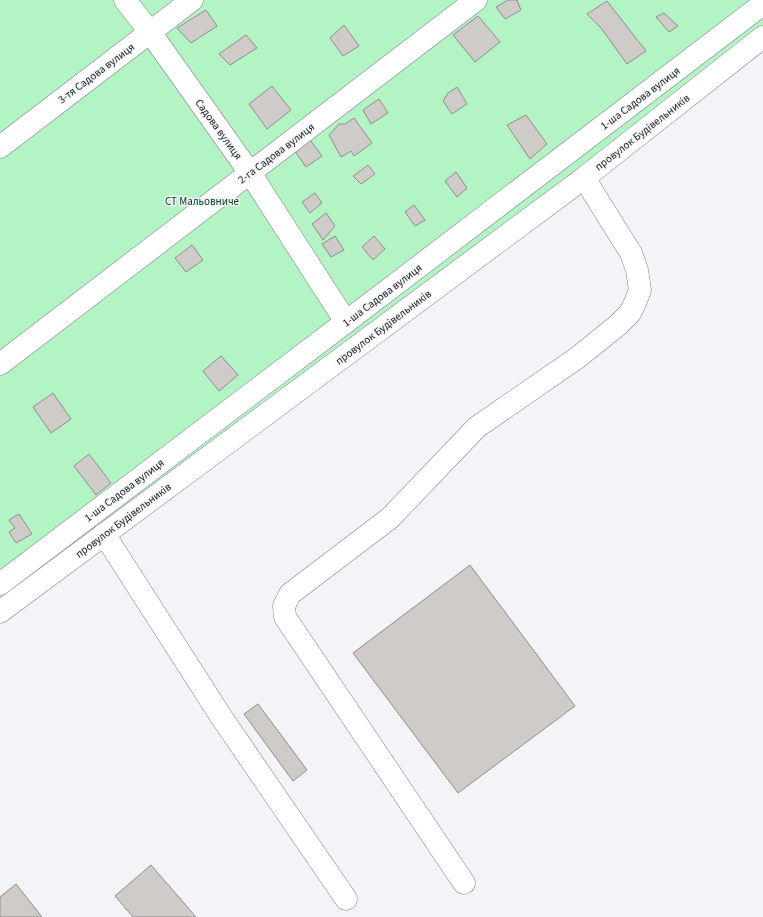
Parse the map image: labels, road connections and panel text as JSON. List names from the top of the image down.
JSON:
{
  "streets": {
    "street": [
      "3-тя Садова вулиця",
      "1-ша Садова вулиця",
      "Садова вулиця",
      "провулок Будівельників",
      "2-га Садова вулиця"
    ]
  },
  "crossings": [
    ["3-тя Садова вулиця", "Садова вулиця"],
    ["1-ша Садова вулиця", "Садова вулиця"],
    ["Садова вулиця", "2-га Садова вулиця"]
  ],
  "parks": ["СТ Мальовниче"]
}
